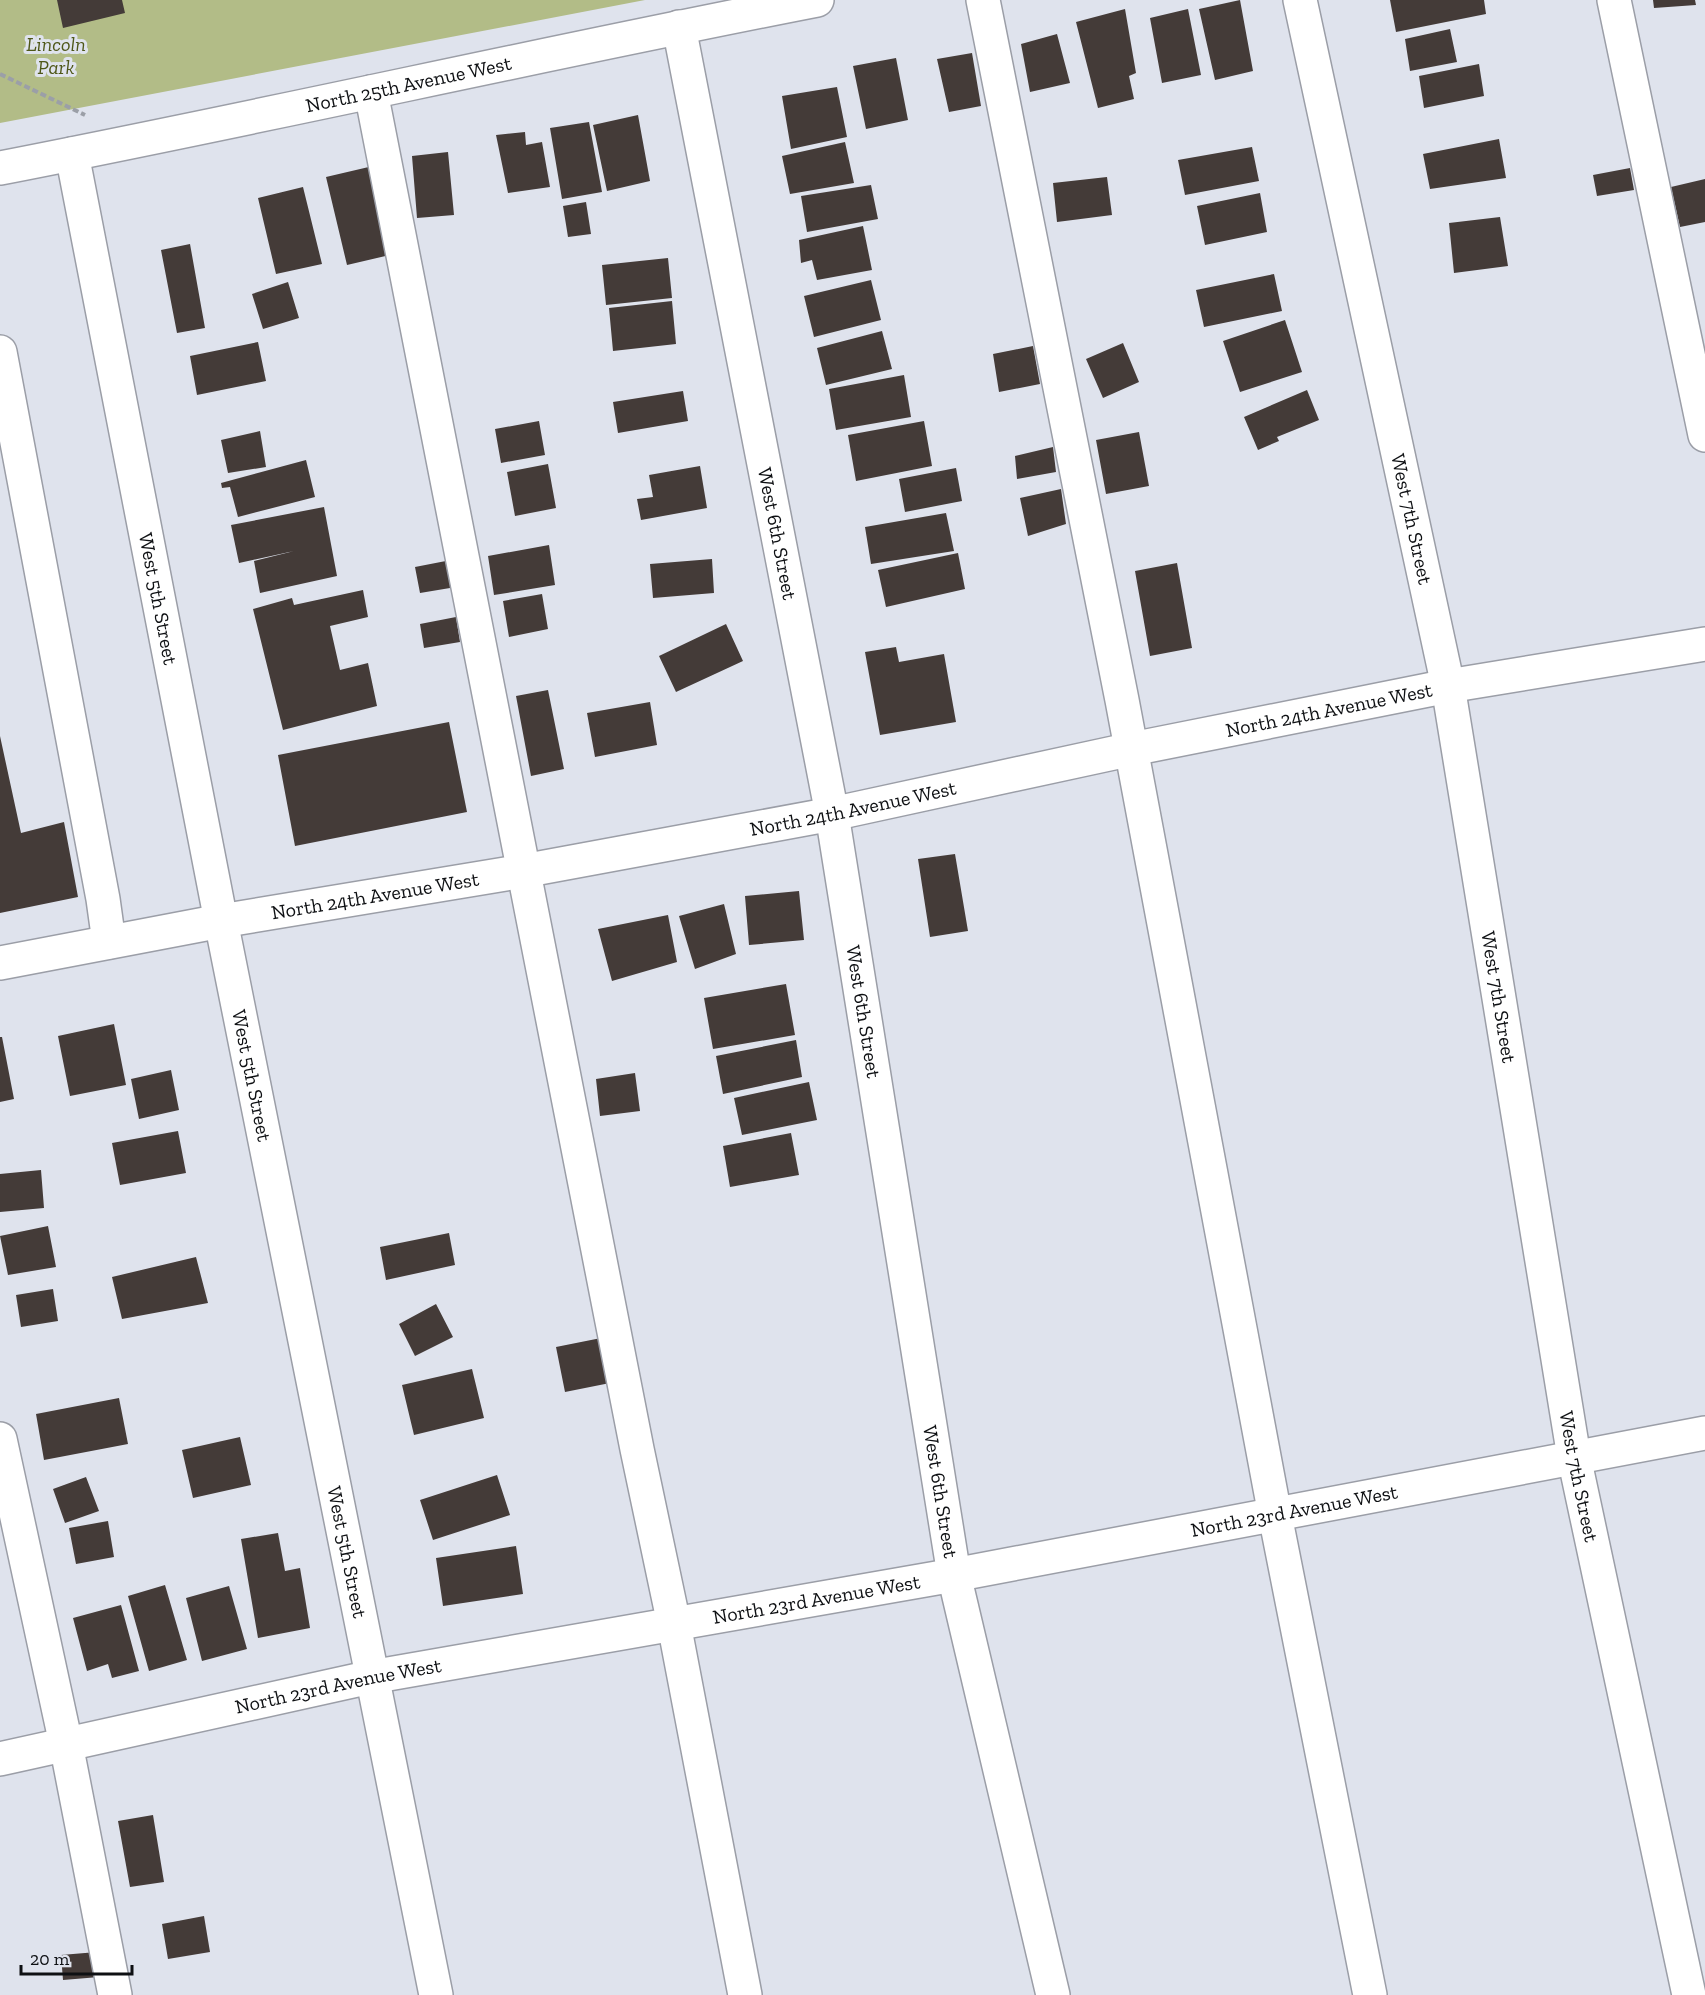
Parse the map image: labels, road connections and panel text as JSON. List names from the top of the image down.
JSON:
{
  "streets": {
    "street": [
      "North 25th Avenue West",
      "West 7th Street",
      "West 6th Street",
      "West 5th Street",
      "North 24th Avenue West",
      "North 23rd Avenue West"
    ]
  },
  "crossings": [
    ["North 25th Avenue West", "West 6th Street"],
    ["North 25th Avenue West", "West 5th Street"],
    ["West 7th Street", "North 24th Avenue West"],
    ["West 7th Street", "North 23rd Avenue West"],
    ["West 6th Street", "North 24th Avenue West"],
    ["West 6th Street", "North 23rd Avenue West"],
    ["West 5th Street", "North 24th Avenue West"],
    ["West 5th Street", "North 23rd Avenue West"]
  ],
  "parks": ["Lincoln Park"],
  "scale_bar": "20 m"
}
